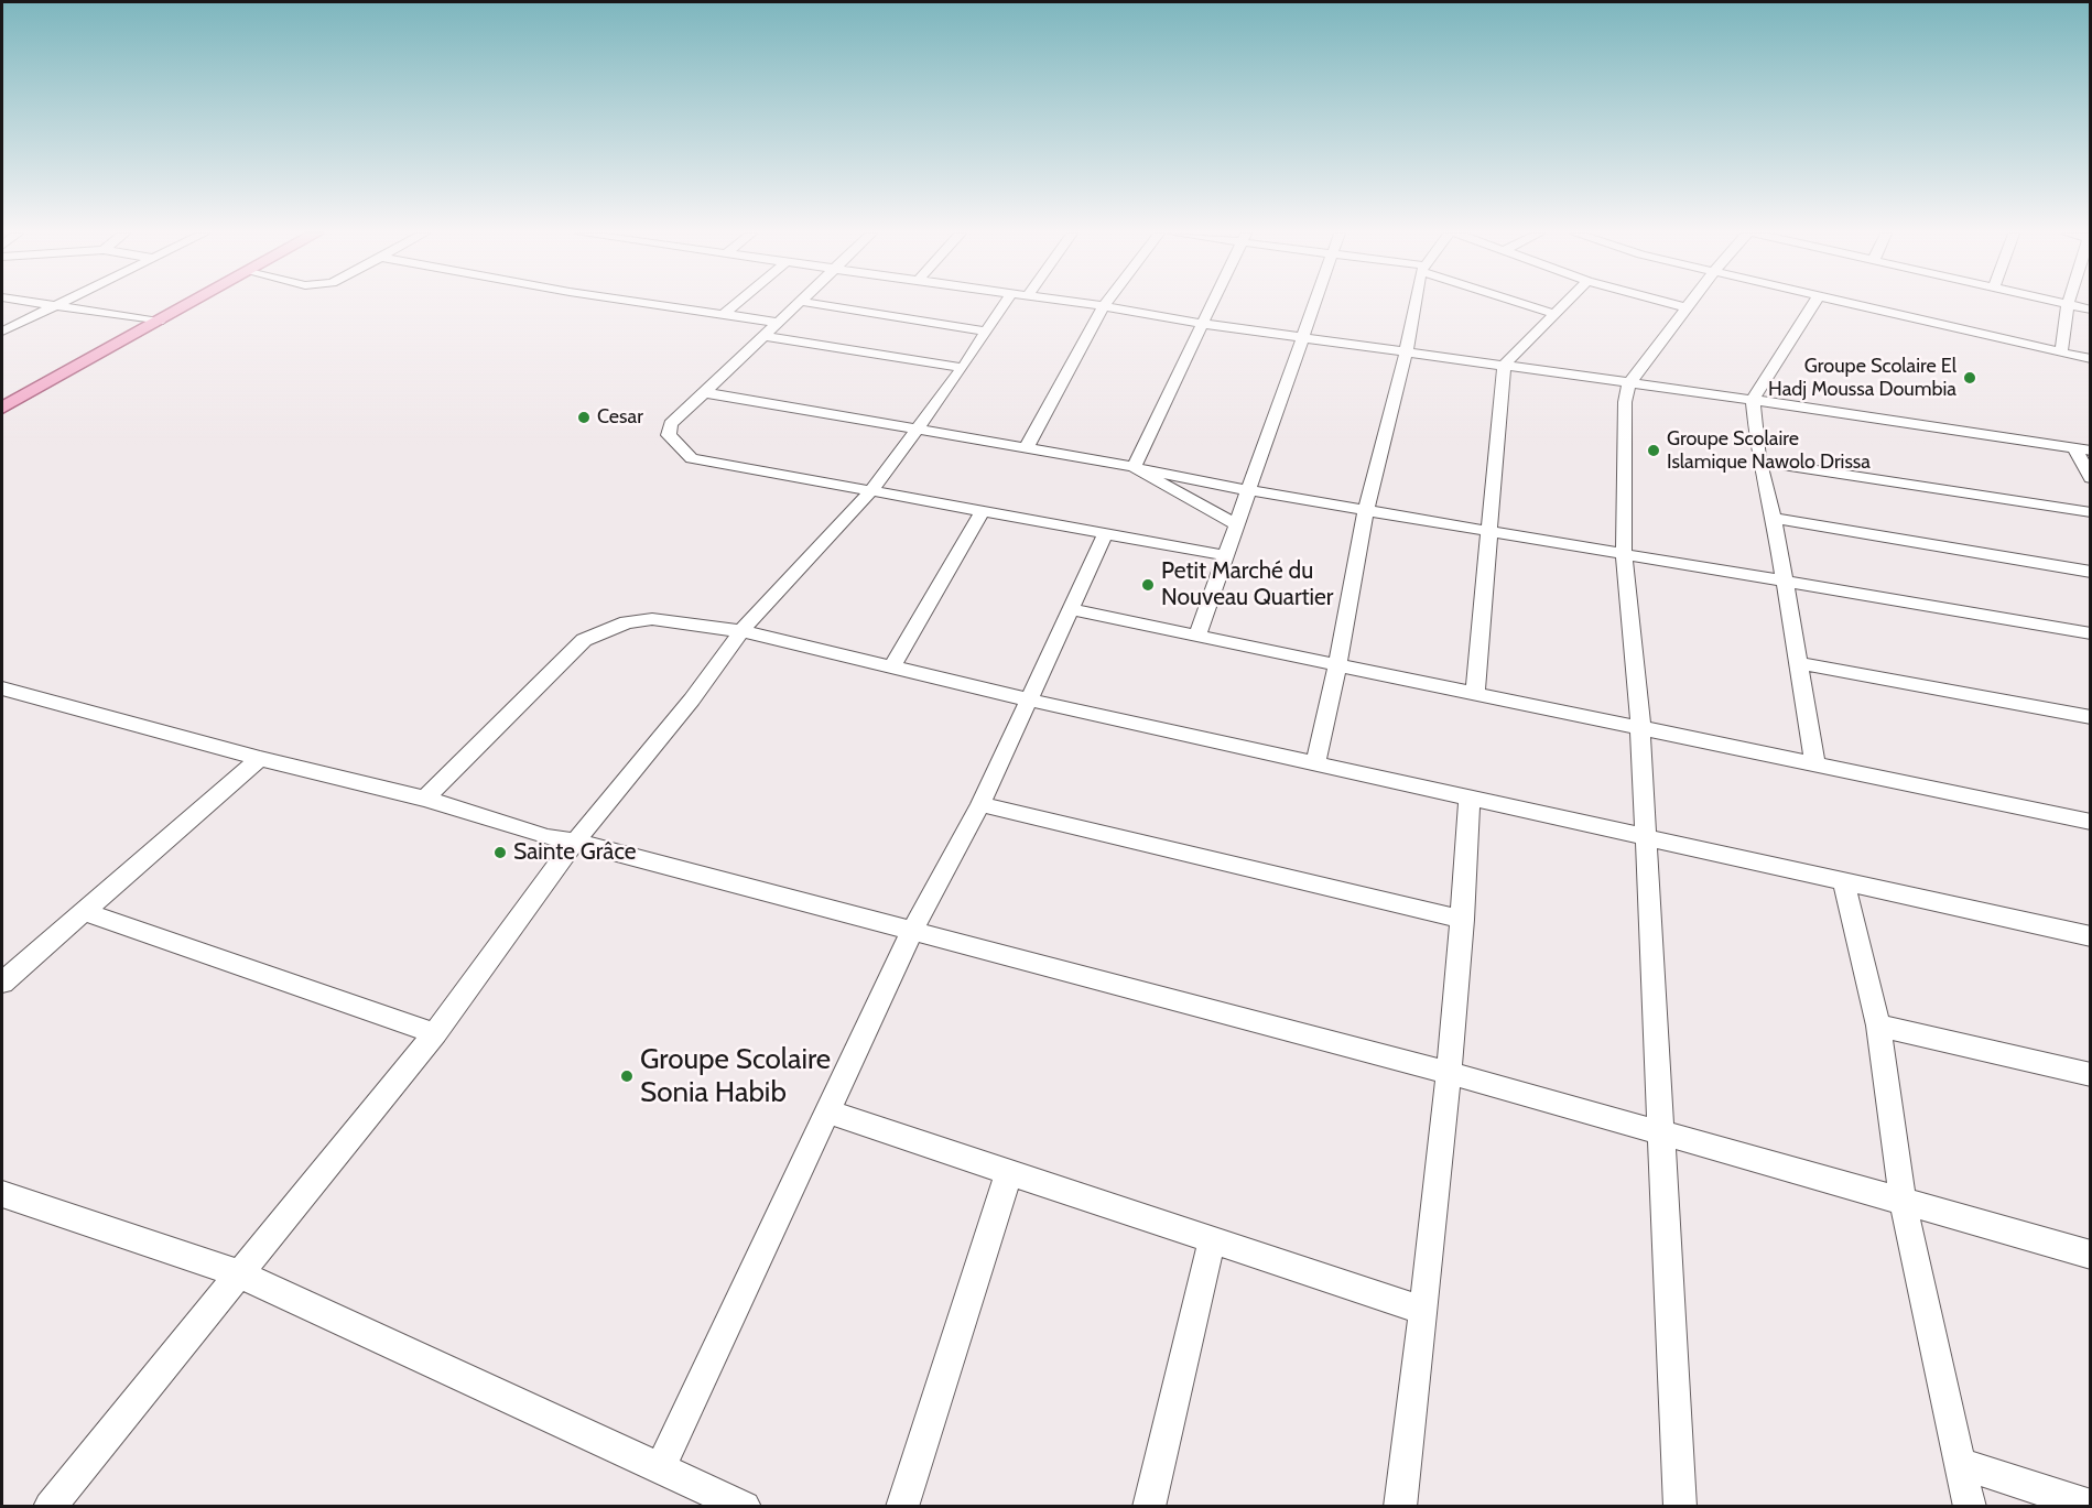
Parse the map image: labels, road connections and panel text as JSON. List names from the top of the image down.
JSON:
{
  "places": [
    "Groupe Scolaire El Hadj Moussa Doumbia",
    "Cesar",
    "Groupe Scolaire Islamique Nawolo Drissa",
    "Petit Marché du Nouveau Quartier",
    "Sainte Grâce",
    "Groupe Scolaire Sonia Habib"
  ]
}
